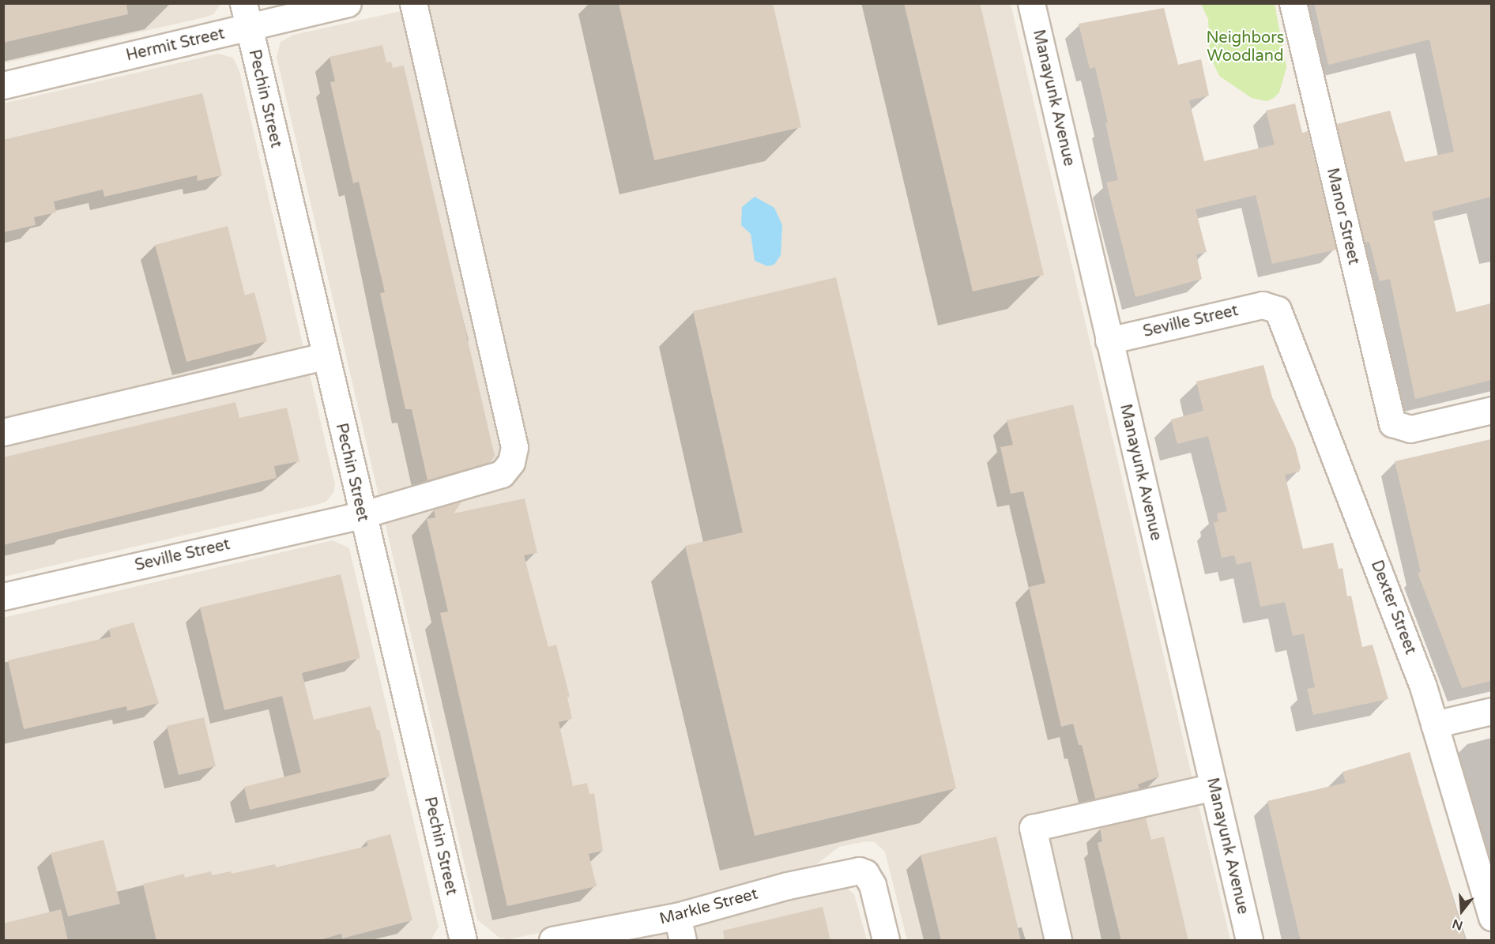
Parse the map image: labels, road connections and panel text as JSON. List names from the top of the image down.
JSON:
{
  "streets": {
    "street": [
      "Hermit Street",
      "Manayunk Avenue",
      "Pechin Street",
      "Manor Street",
      "Seville Street",
      "Dexter Street",
      "Markle Street"
    ]
  },
  "crossings": [
    ["Hermit Street", "Pechin Street"],
    ["Manayunk Avenue", "Seville Street"],
    ["Pechin Street", "Seville Street"],
    ["Seville Street", "Dexter Street"]
  ],
  "parks": ["Neighbors Woodland"],
  "north": "bottom"
}
